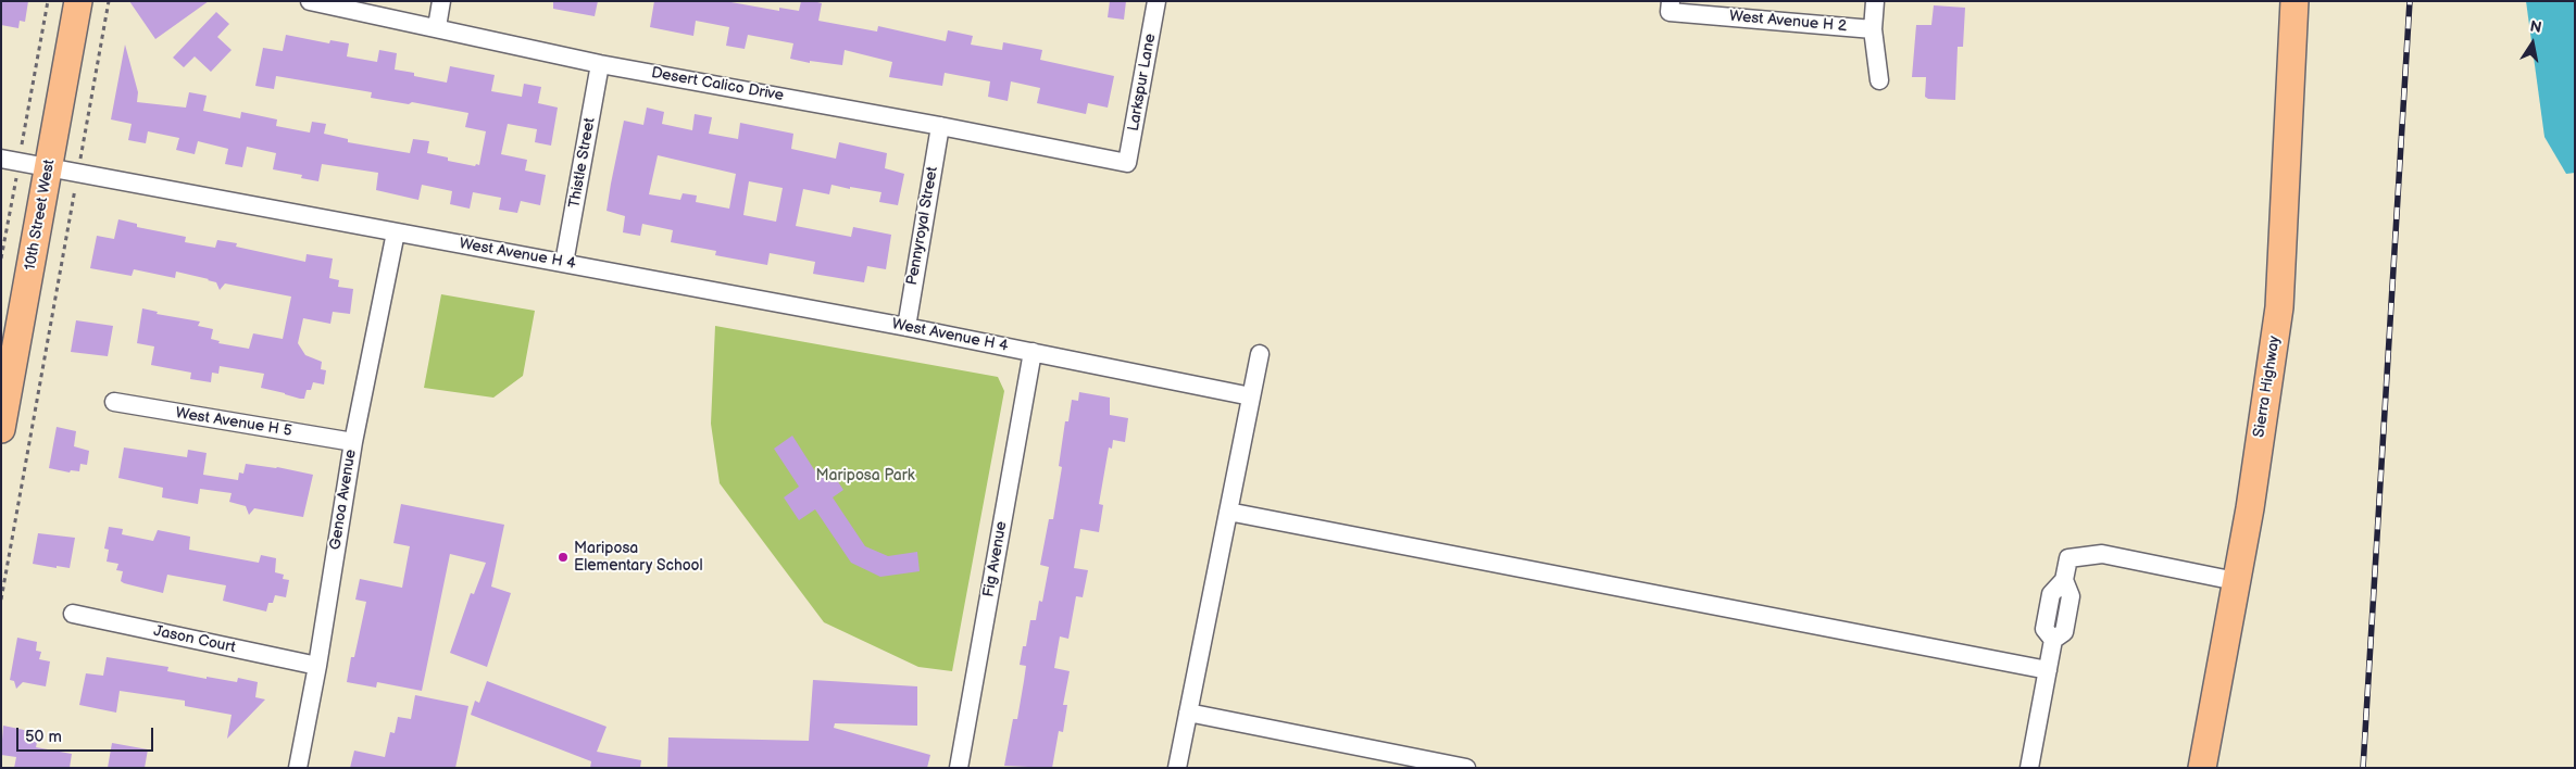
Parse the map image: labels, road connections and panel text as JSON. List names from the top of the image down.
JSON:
{
  "streets": {
    "main road": ["10th Street West", "Sierra Highway"],
    "street": [
      "West Avenue H 2",
      "Larkspur Lane",
      "Desert Calico Drive",
      "Thistle Street",
      "Pennyroyal Street",
      "West Avenue H 4",
      "West Avenue H 5",
      "Genoa Avenue",
      "Fig Avenue",
      "Jason Court"
    ]
  },
  "crossings": [
    ["Larkspur Lane", "Desert Calico Drive"],
    ["Desert Calico Drive", "Thistle Street"],
    ["Desert Calico Drive", "Pennyroyal Street"],
    ["Thistle Street", "West Avenue H 4"],
    ["10th Street West", "West Avenue H 4"],
    ["Pennyroyal Street", "West Avenue H 4"],
    ["West Avenue H 4", "Genoa Avenue"],
    ["West Avenue H 4", "Fig Avenue"],
    ["West Avenue H 5", "Genoa Avenue"],
    ["Genoa Avenue", "Jason Court"]
  ],
  "parks": ["Mariposa Park"],
  "places": ["Mariposa Elementary School"],
  "scale_bar": "50 m",
  "north": "top"
}
